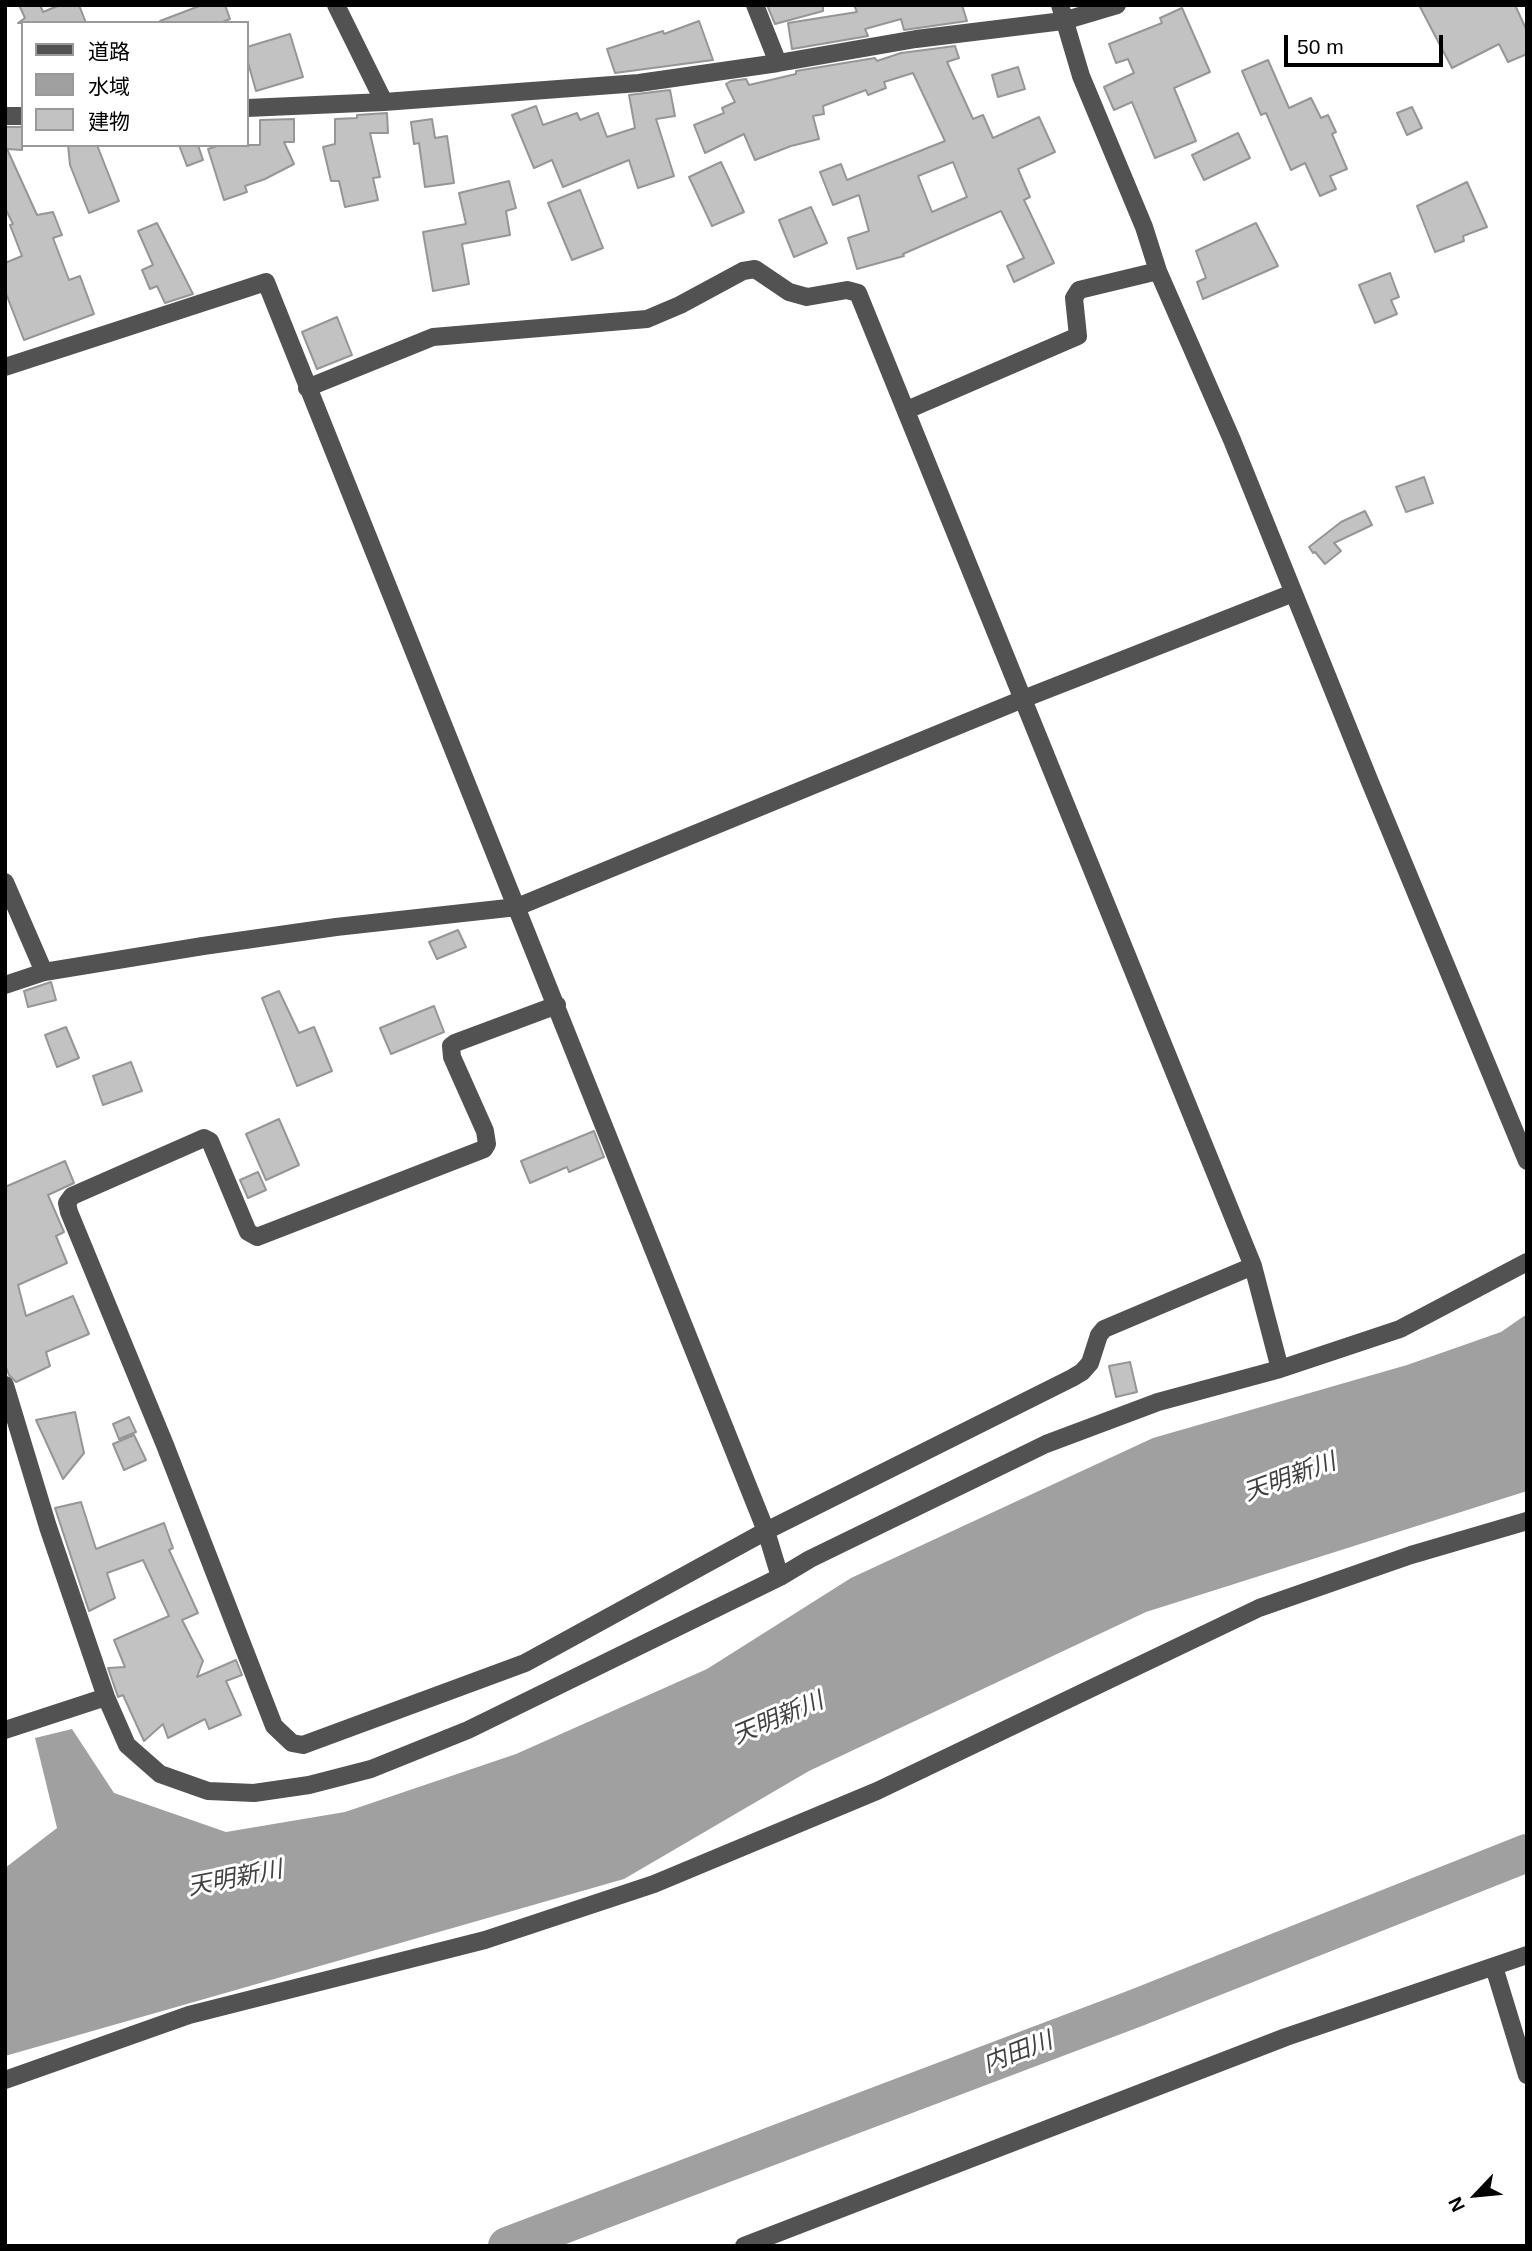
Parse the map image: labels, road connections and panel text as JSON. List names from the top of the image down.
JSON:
{
  "water": ["天明新川", "内田川"],
  "legend": ["道路", "水域", "建物"],
  "scale_bar": "50 m",
  "north": "bottom left"
}
